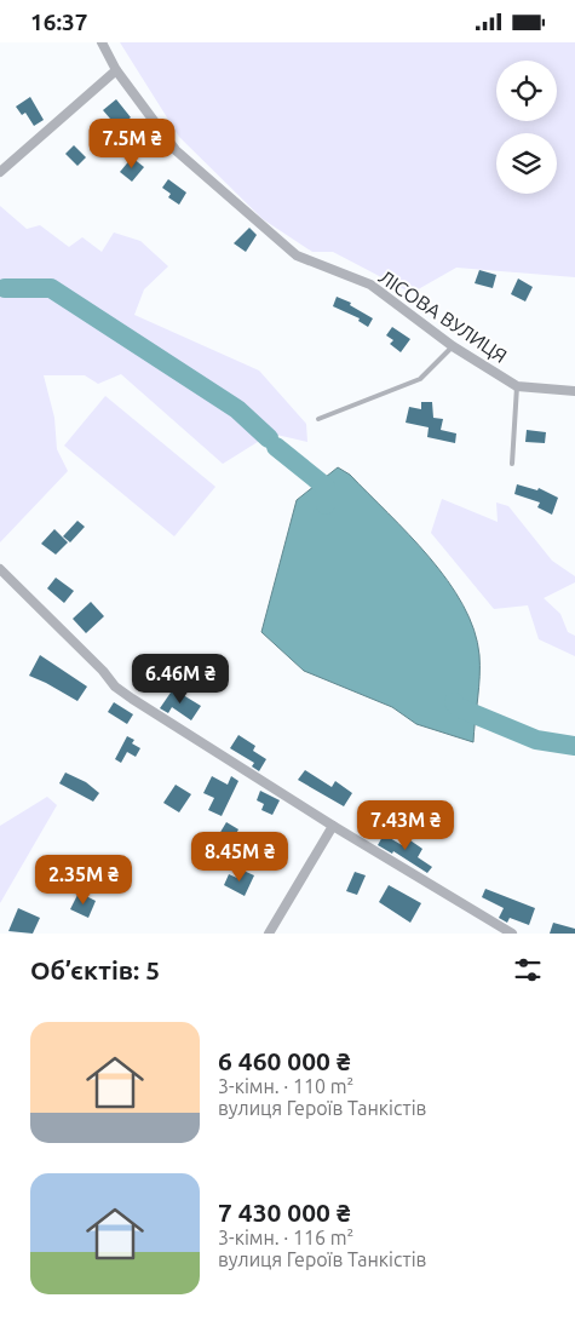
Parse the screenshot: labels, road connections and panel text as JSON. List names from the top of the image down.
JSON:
{
  "streets": {
    "street": ["ЛІСОВА ВУЛИЦЯ"]
  },
  "page": {
    "status": "16:37",
    "price": [
      "7.5M ₴",
      "6.46M ₴",
      "7.43M ₴",
      "8.45M ₴",
      "2.35M ₴"
    ],
    "heading": "Об’єктів: 5",
    "list": [
      {
        "name": "6 460 000 ₴",
        "note": "3-кімн. · 110 m² · вулиця Героїв Танкістів"
      },
      {
        "name": "7 430 000 ₴",
        "note": "3-кімн. · 116 m² · вулиця Героїв Танкістів"
      }
    ]
  }
}
